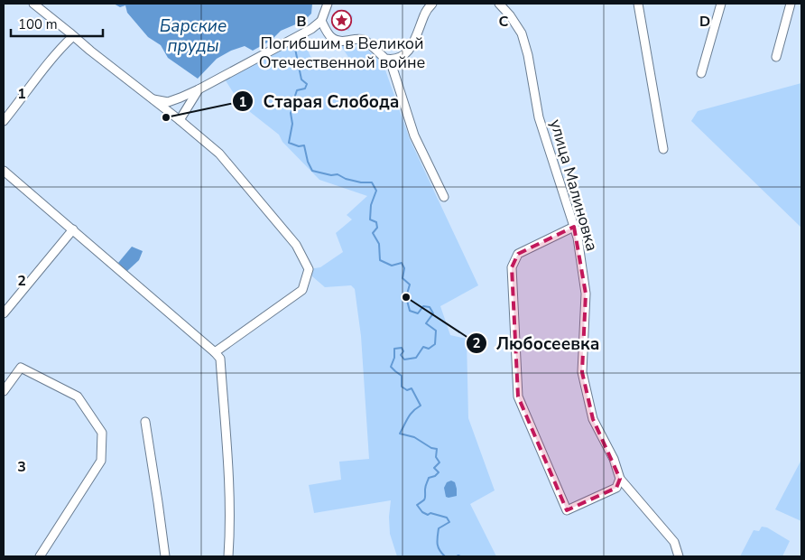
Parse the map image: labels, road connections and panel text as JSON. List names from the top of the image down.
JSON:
{
  "streets": {
    "street": ["улица Малиновка"]
  },
  "water": ["Барские пруды"],
  "places": {
    "place": ["Погибшим в Великой Отечественной войне"],
    "other": ["Старая Слобода", "Любосеевка"]
  },
  "scale_bar": "100 m",
  "grid": {
    "columns": ["B", "C", "D"],
    "rows": ["1", "2", "3"]
  }
}
